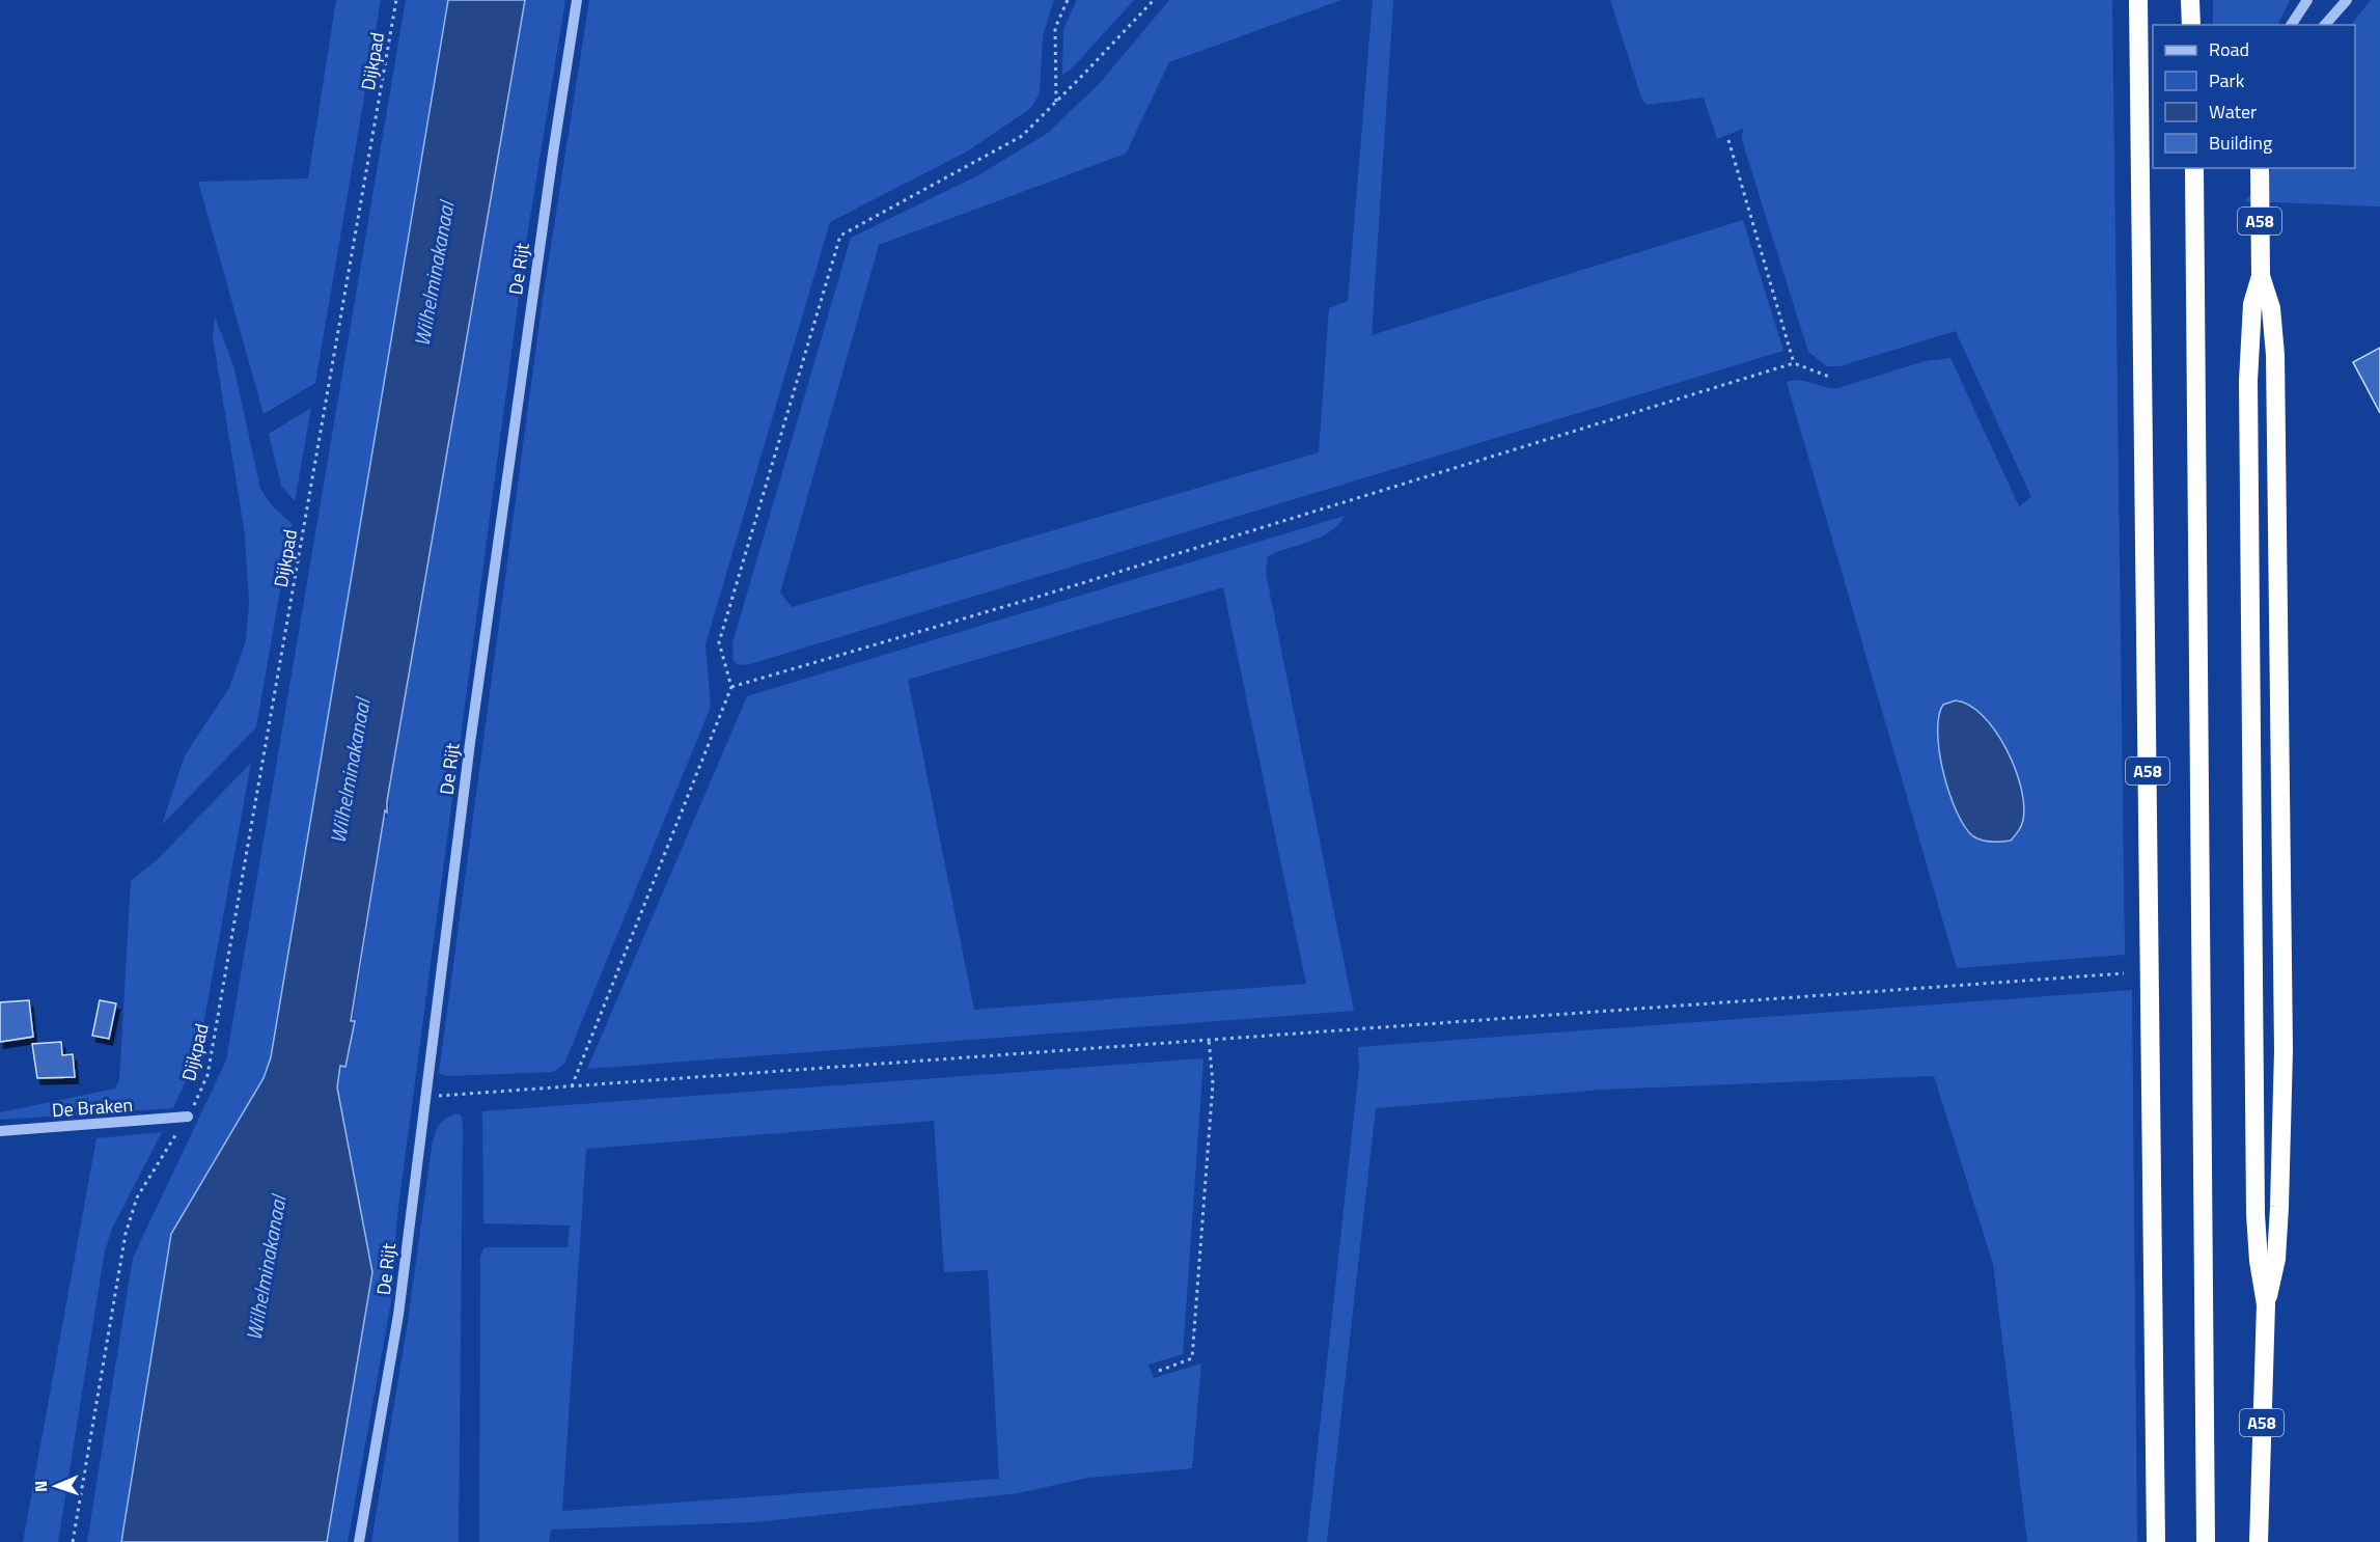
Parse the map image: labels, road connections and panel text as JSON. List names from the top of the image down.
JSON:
{
  "streets": {
    "highway": ["A58"],
    "street": ["De Rijt", "De Braken"],
    "path": ["Dijkpad"]
  },
  "crossings": [
    ["Dijkpad", "De Braken"]
  ],
  "water": ["Wilhelminakanaal"],
  "legend": [
    "Road",
    "Park",
    "Water",
    "Building"
  ],
  "north": "left"
}
